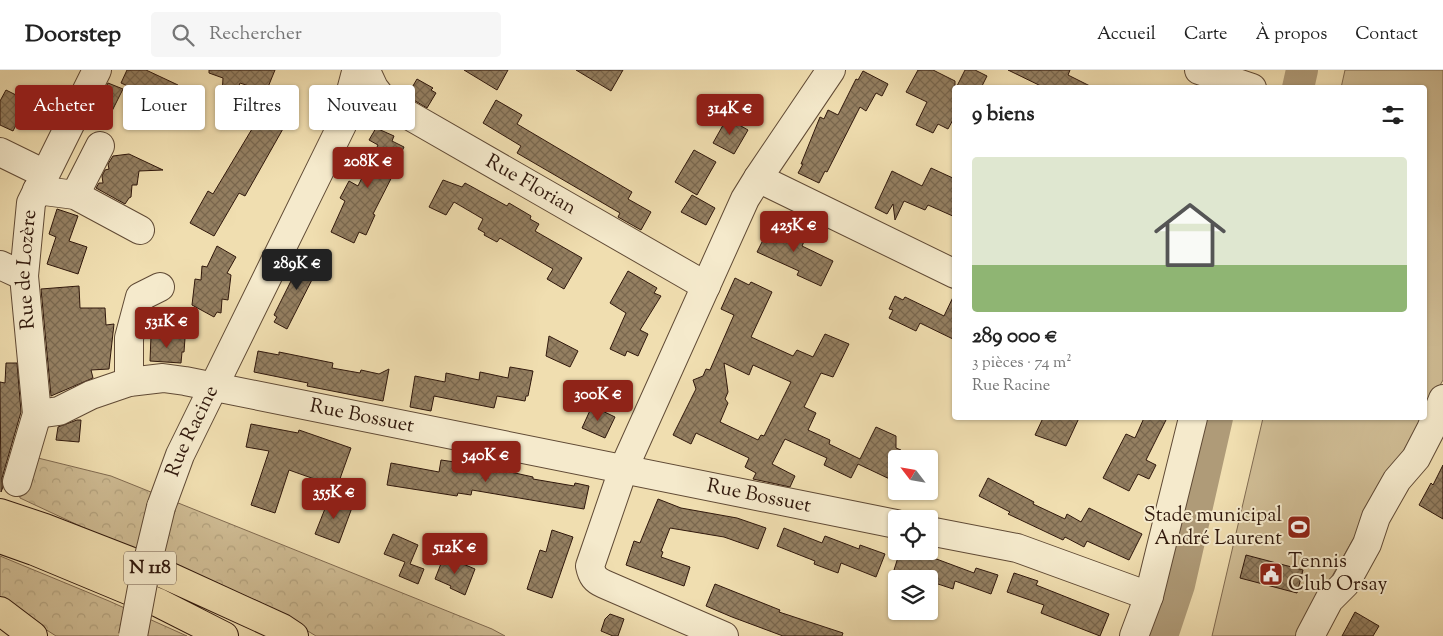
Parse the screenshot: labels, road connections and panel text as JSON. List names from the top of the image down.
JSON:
{
  "streets": {
    "main road": ["N 118"],
    "street": [
      "Rue Florian",
      "Rue de Lozère",
      "Rue Bossuet",
      "Rue Racine"
    ]
  },
  "crossings": [
    ["Rue Florian", "Rue Racine"],
    ["Rue de Lozère", "Rue Bossuet"],
    ["Rue Bossuet", "Rue Racine"]
  ],
  "places": {
    "sports": ["Stade municipal André Laurent"],
    "public building": ["Tennis Club Orsay"]
  },
  "north": "top left",
  "page": {
    "header": "Doorstep",
    "search": "Rechercher",
    "nav": [
      "Accueil",
      "Carte",
      "À propos",
      "Contact"
    ],
    "chip": [
      "Acheter",
      "Louer",
      "Filtres",
      "Nouveau"
    ],
    "heading": "9 biens",
    "price": [
      "314K €",
      "208K €",
      "425K €",
      "289K €",
      "531K €",
      "300K €",
      "540K €",
      "355K €",
      "512K €"
    ],
    "list": [
      {
        "name": "289 000 €",
        "note": "3 pièces · 74 m² · Rue Racine"
      }
    ]
  }
}
